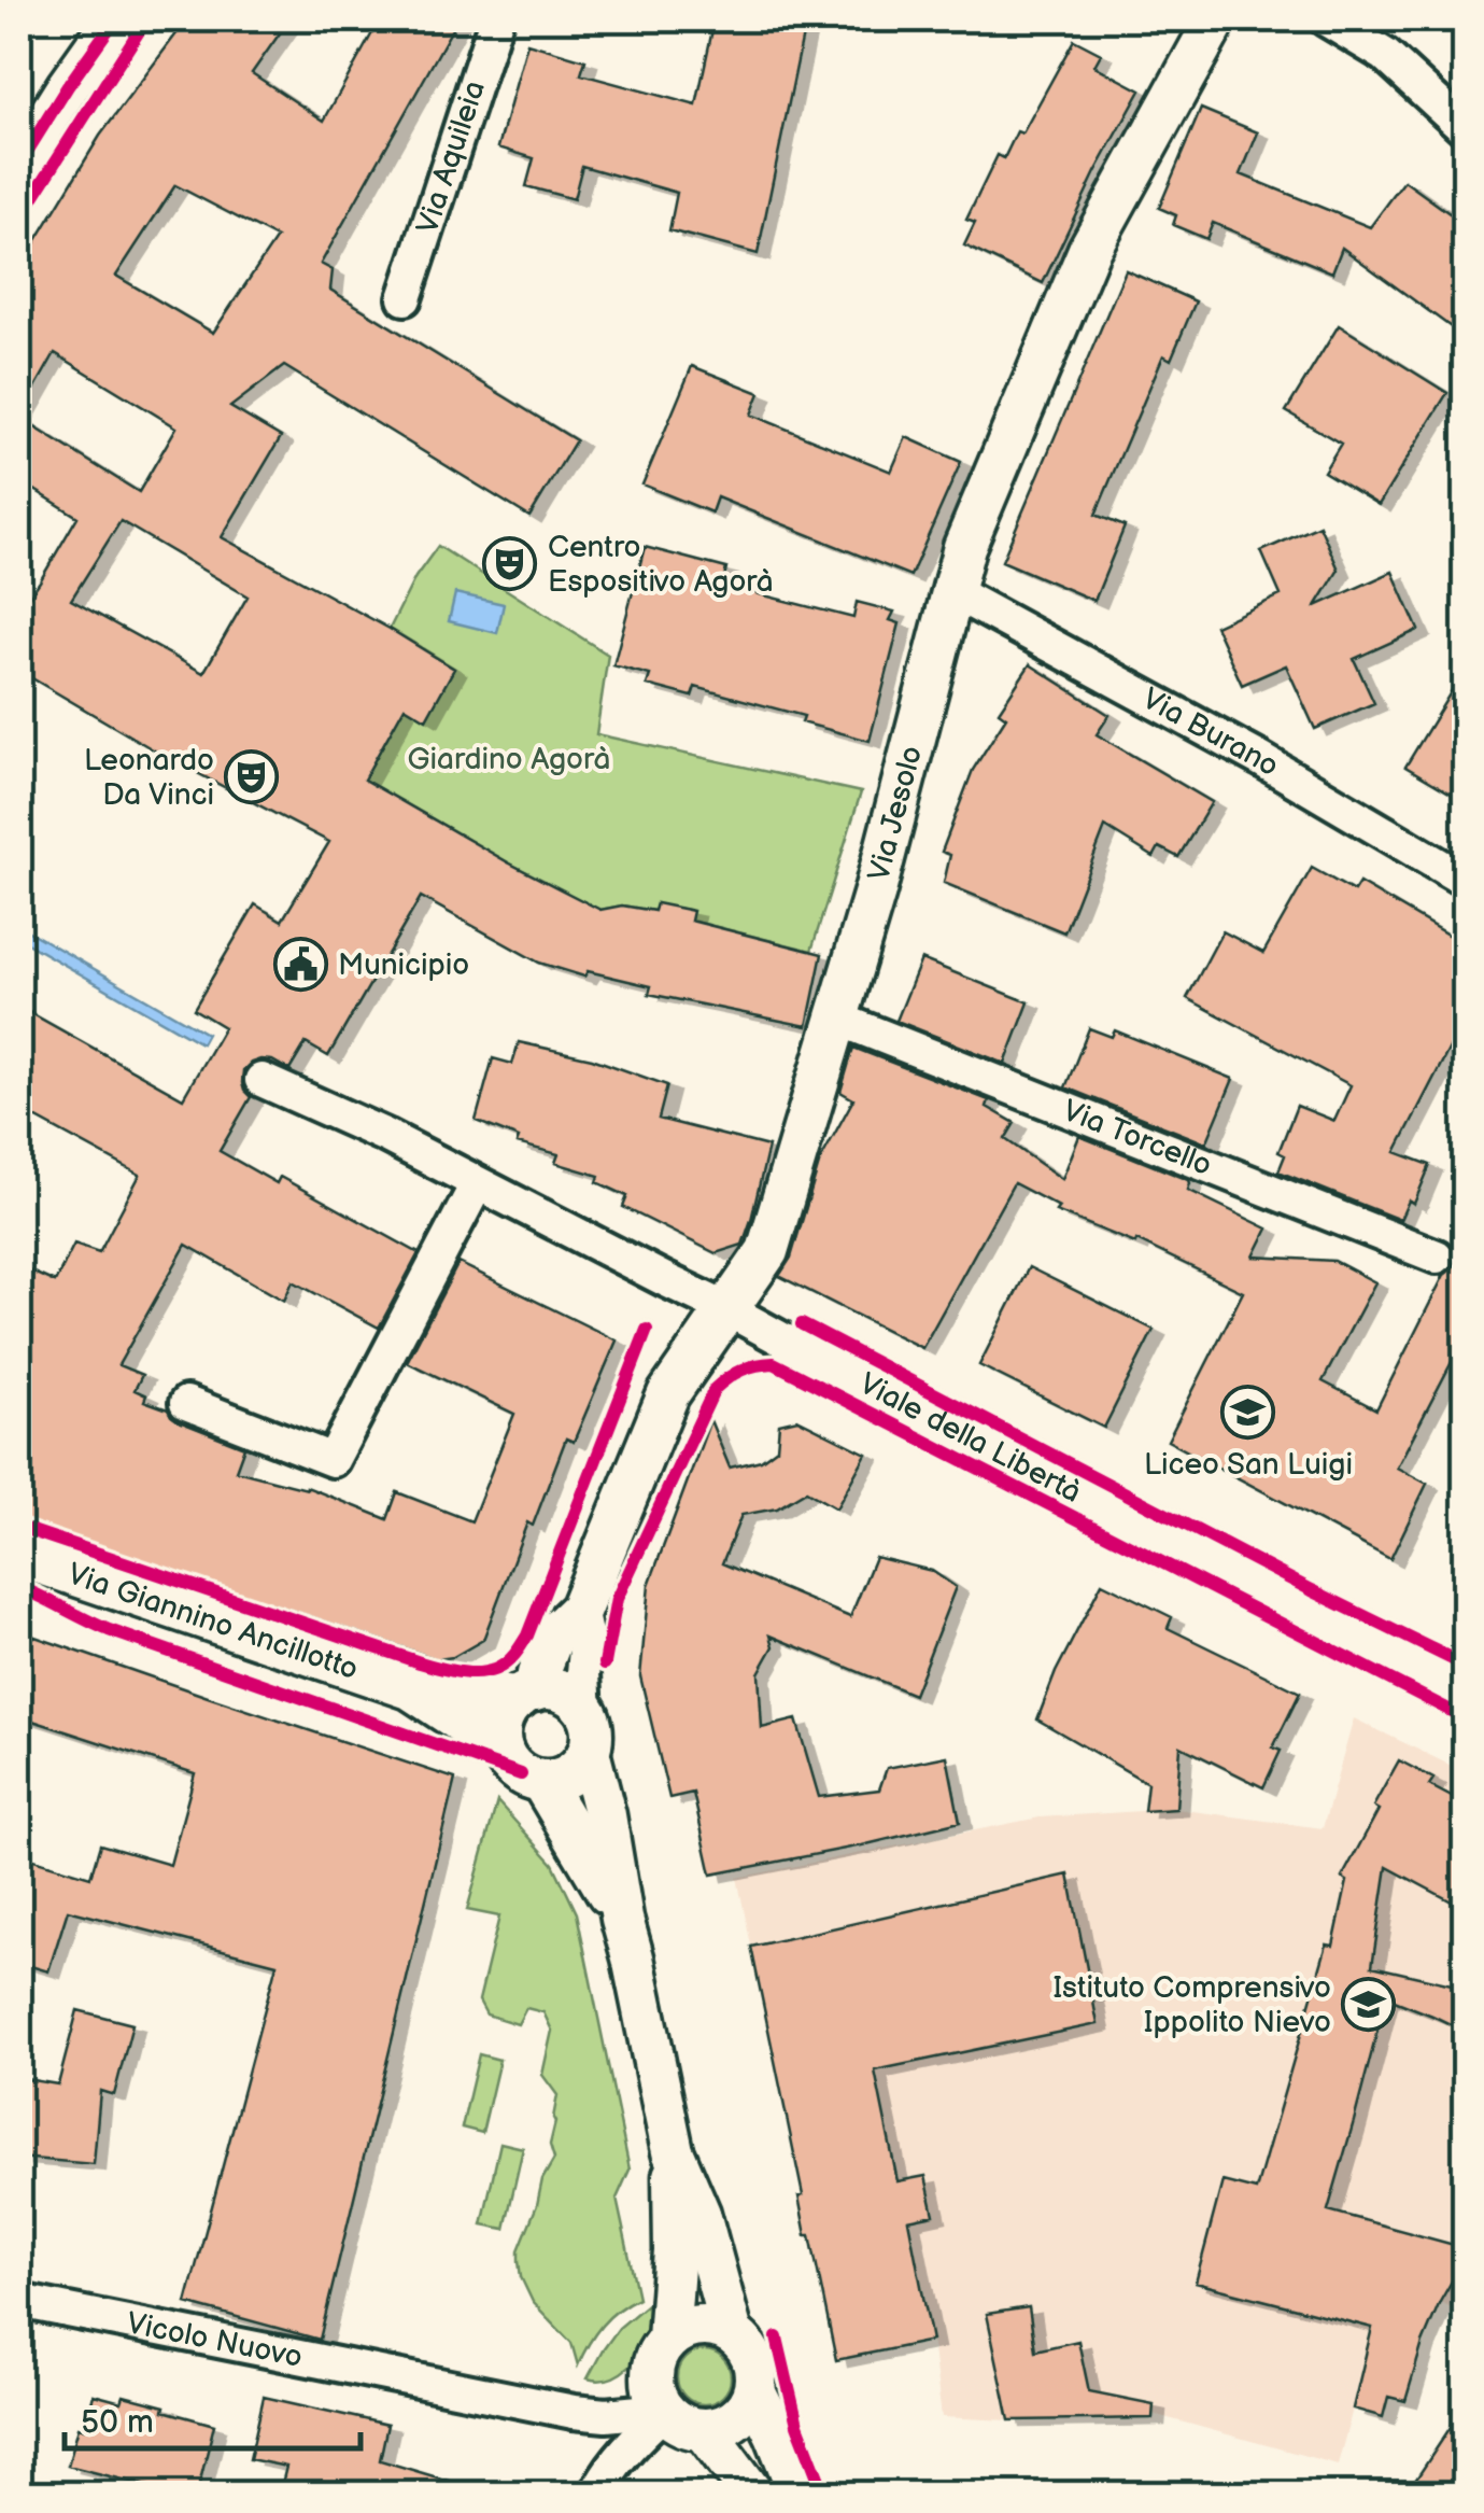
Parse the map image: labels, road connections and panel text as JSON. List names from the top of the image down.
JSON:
{
  "streets": {
    "street": [
      "Via Aquileia",
      "Via Burano",
      "Via Jesolo",
      "Via Torcello",
      "Viale della Libertà",
      "Via Giannino Ancillotto",
      "Vicolo Nuovo"
    ]
  },
  "crossings": [
    ["Via Burano", "Via Jesolo"],
    ["Via Jesolo", "Via Torcello"],
    ["Via Jesolo", "Viale della Libertà"],
    ["Via Jesolo", "Via Giannino Ancillotto"]
  ],
  "parks": ["Giardino Agorà"],
  "places": {
    "theatre": ["Centro Espositivo Agorà", "Leonardo Da Vinci"],
    "public building": ["Municipio"],
    "school or university": ["Liceo San Luigi", "Istituto Comprensivo Ippolito Nievo"]
  },
  "scale_bar": "50 m"
}
